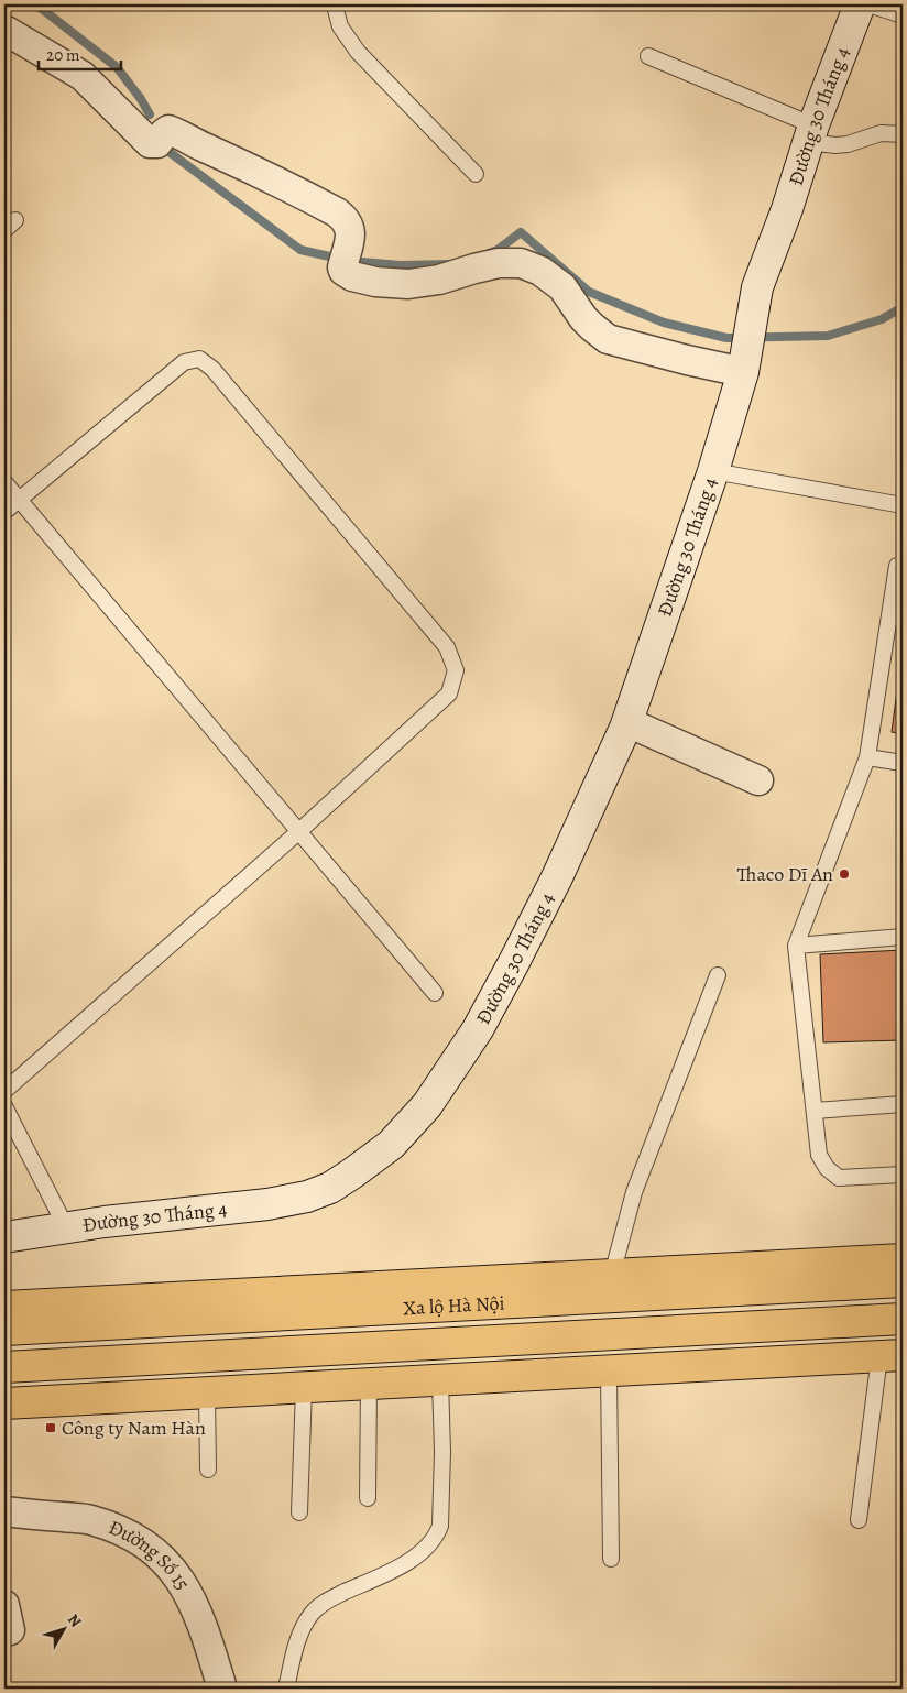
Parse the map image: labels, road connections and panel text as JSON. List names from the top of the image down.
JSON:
{
  "streets": {
    "highway": ["Xa lộ Hà Nội"],
    "street": ["Đường 30 Tháng 4", "Đường Số 15"]
  },
  "places": {
    "other": ["Thaco Dĩ An"],
    "transit": ["Công ty Nam Hàn"]
  },
  "scale_bar": "20 m",
  "north": "top right"
}
